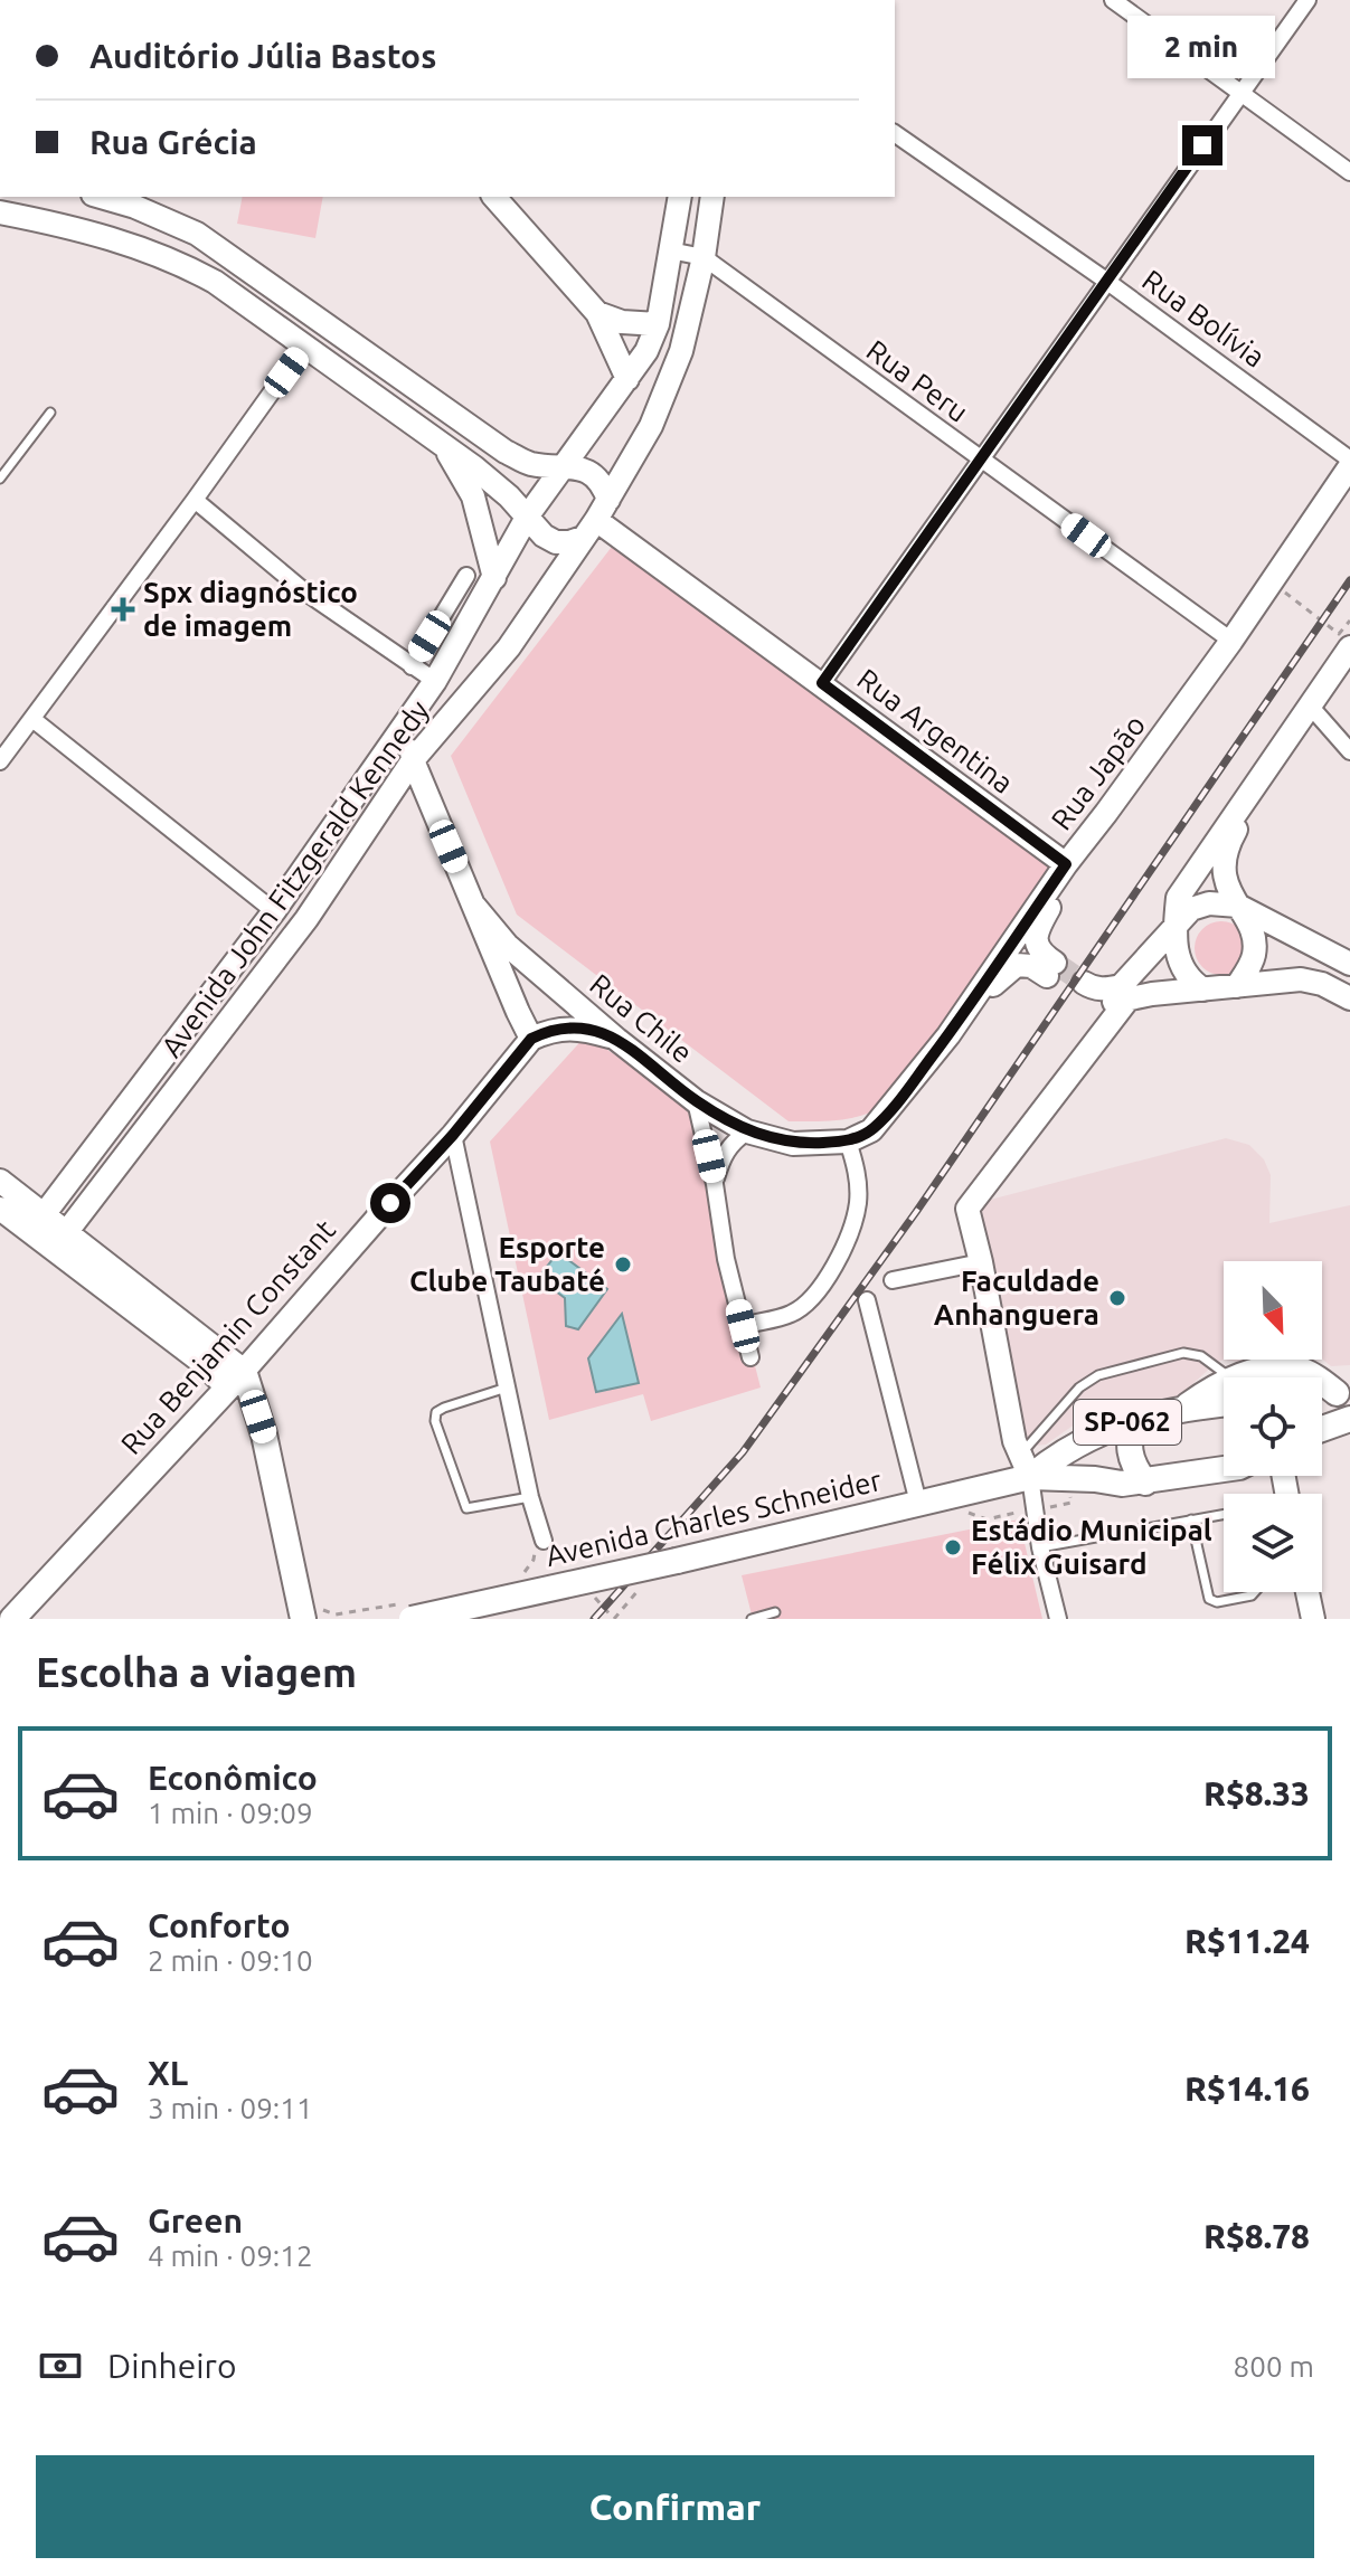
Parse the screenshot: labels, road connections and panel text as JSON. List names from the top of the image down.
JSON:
{
  "streets": {
    "main road": [
      "Rua Argentina",
      "Rua Japão",
      "Avenida John Fitzgerald Kennedy",
      "Rua Chile",
      "Rua Benjamin Constant",
      "SP-062",
      "Avenida Charles Schneider"
    ],
    "street": ["Rua Bolívia", "Rua Peru"]
  },
  "crossings": [
    ["Rua Peru", "Rua Japão"],
    ["Rua Peru", "Avenida John Fitzgerald Kennedy"],
    ["Rua Argentina", "Rua Japão"],
    ["Rua Argentina", "Avenida John Fitzgerald Kennedy"],
    ["Rua Japão", "Rua Chile"],
    ["Avenida John Fitzgerald Kennedy", "Rua Chile"],
    ["Rua Chile", "Rua Benjamin Constant"],
    ["SP-062", "Avenida Charles Schneider"]
  ],
  "places": {
    "health": ["Spx diagnóstico de imagem"],
    "other": ["Esporte Clube Taubaté", "Faculdade Anhanguera", "Estádio Municipal Félix Guisard"]
  },
  "north": "bottom right",
  "page": {
    "banner": ["Auditório Júlia Bastos", "Rua Grécia"],
    "bubble": "2 min",
    "heading": "Escolha a viagem",
    "list": [
      {
        "name": "Econômico",
        "note": "1 min · 09:09",
        "value": "R$8.33"
      },
      {
        "name": "Conforto",
        "note": "2 min · 09:10",
        "value": "R$11.24"
      },
      {
        "name": "XL",
        "note": "3 min · 09:11",
        "value": "R$14.16"
      },
      {
        "name": "Green",
        "note": "4 min · 09:12",
        "value": "R$8.78"
      }
    ],
    "pay": ["Dinheiro", "800 m"],
    "buttons": "Confirmar"
  }
}
